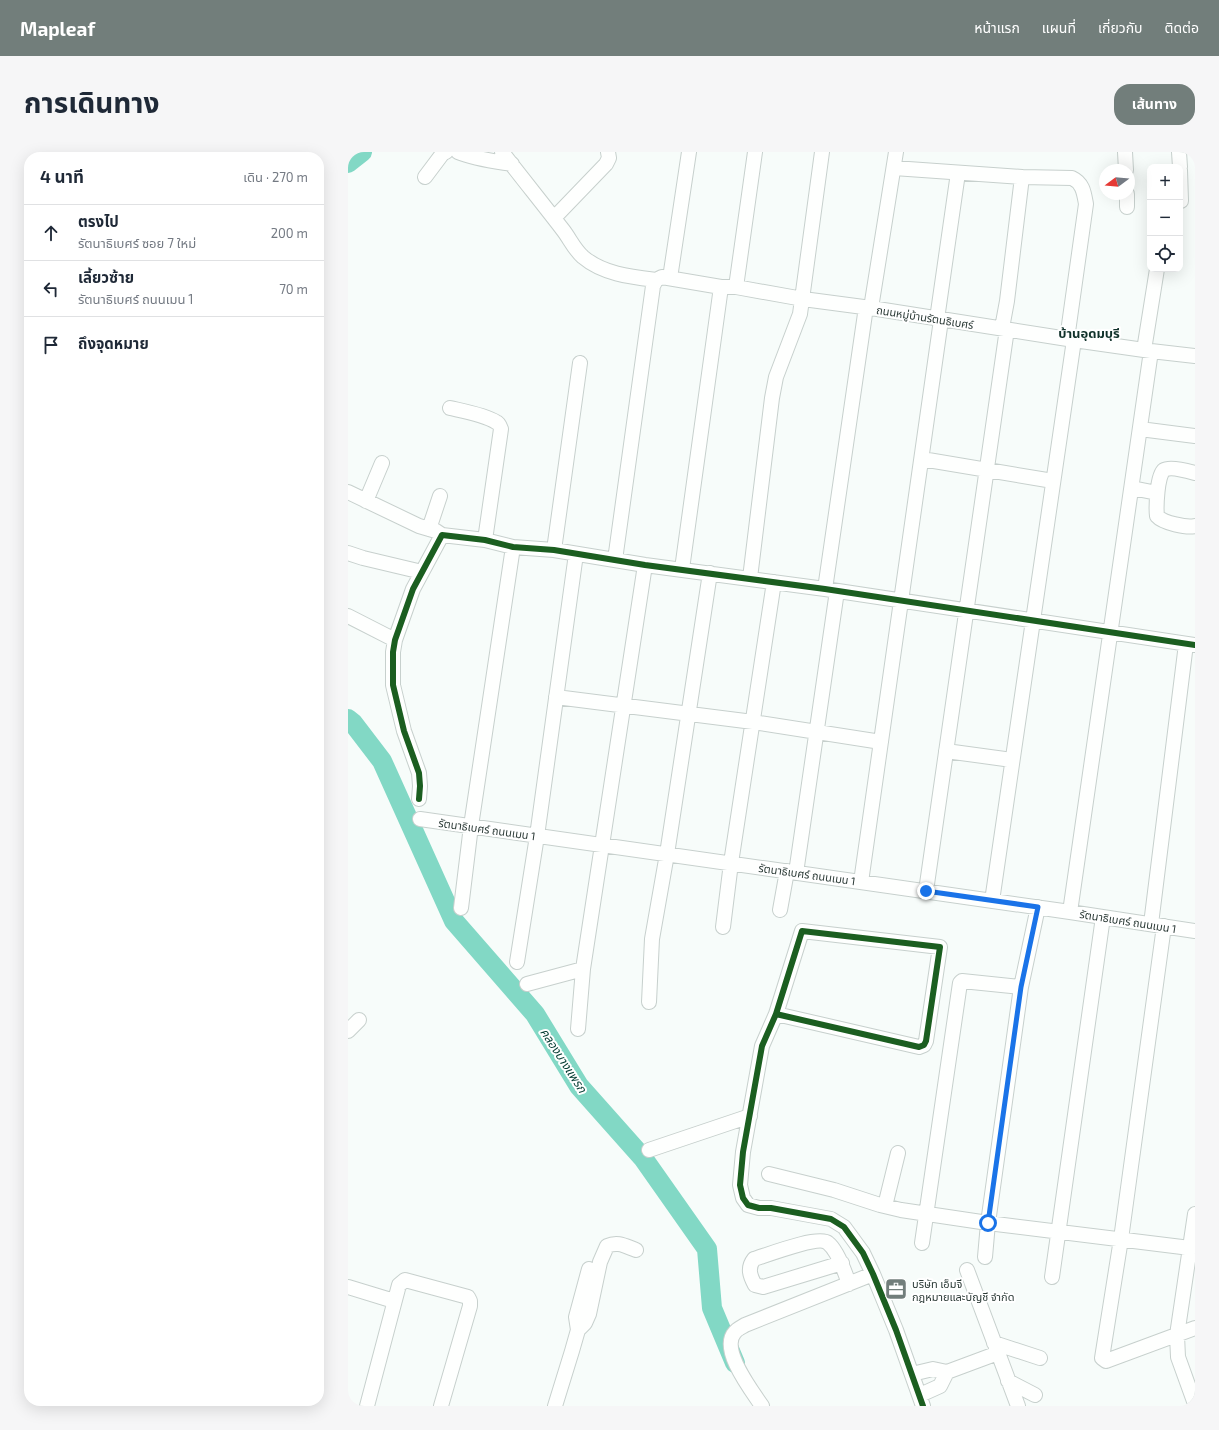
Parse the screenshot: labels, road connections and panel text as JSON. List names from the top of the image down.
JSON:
{
  "streets": {
    "street": ["ถนนหมู่บ้านรัตนธิเบศร์", "รัตนาธิเบศร์ ถนนเมน 1"]
  },
  "districts": ["บ้านอุดมบุรี"],
  "water": ["คลองบางแพรก"],
  "places": {
    "office": ["บริษัท เอ็มจี กฎหมายและบัญชี จำกัด"]
  },
  "north": "left",
  "page": {
    "header": "Mapleaf",
    "nav": [
      "หน้าแรก",
      "แผนที่",
      "เกี่ยวกับ",
      "ติดต่อ"
    ],
    "title": "การเดินทาง",
    "buttons": "เส้นทาง",
    "heading": ["4 นาที", "เดิน · 270 m"],
    "map_buttons": ["+", "−"],
    "list": [
      ["ตรงไป", "รัตนาธิเบศร์ ซอย 7 ใหม่", "200 m"],
      ["เลี้ยวซ้าย", "รัตนาธิเบศร์ ถนนเมน 1", "70 m"],
      "ถึงจุดหมาย"
    ]
  }
}
